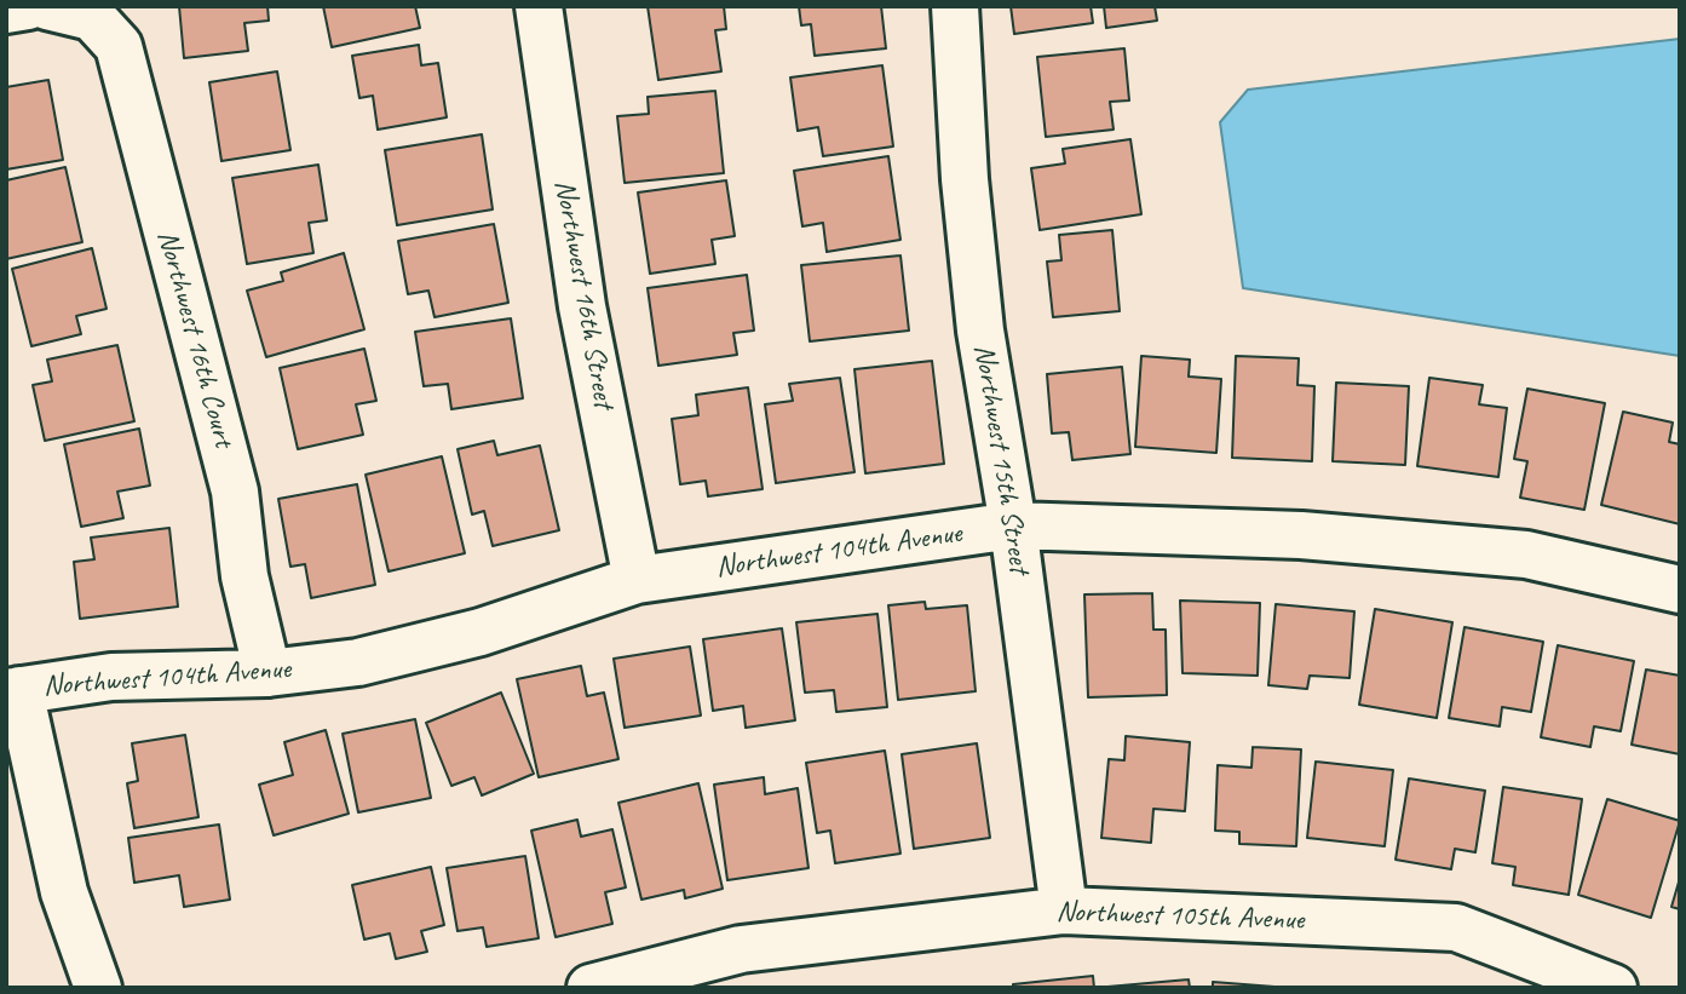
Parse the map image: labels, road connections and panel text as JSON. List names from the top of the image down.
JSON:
{
  "streets": {
    "street": [
      "Northwest 16th Street",
      "Northwest 16th Court",
      "Northwest 15th Street",
      "Northwest 104th Avenue",
      "Northwest 105th Avenue"
    ]
  },
  "crossings": [
    ["Northwest 16th Street", "Northwest 104th Avenue"],
    ["Northwest 16th Court", "Northwest 104th Avenue"],
    ["Northwest 15th Street", "Northwest 104th Avenue"],
    ["Northwest 15th Street", "Northwest 105th Avenue"]
  ]
}
